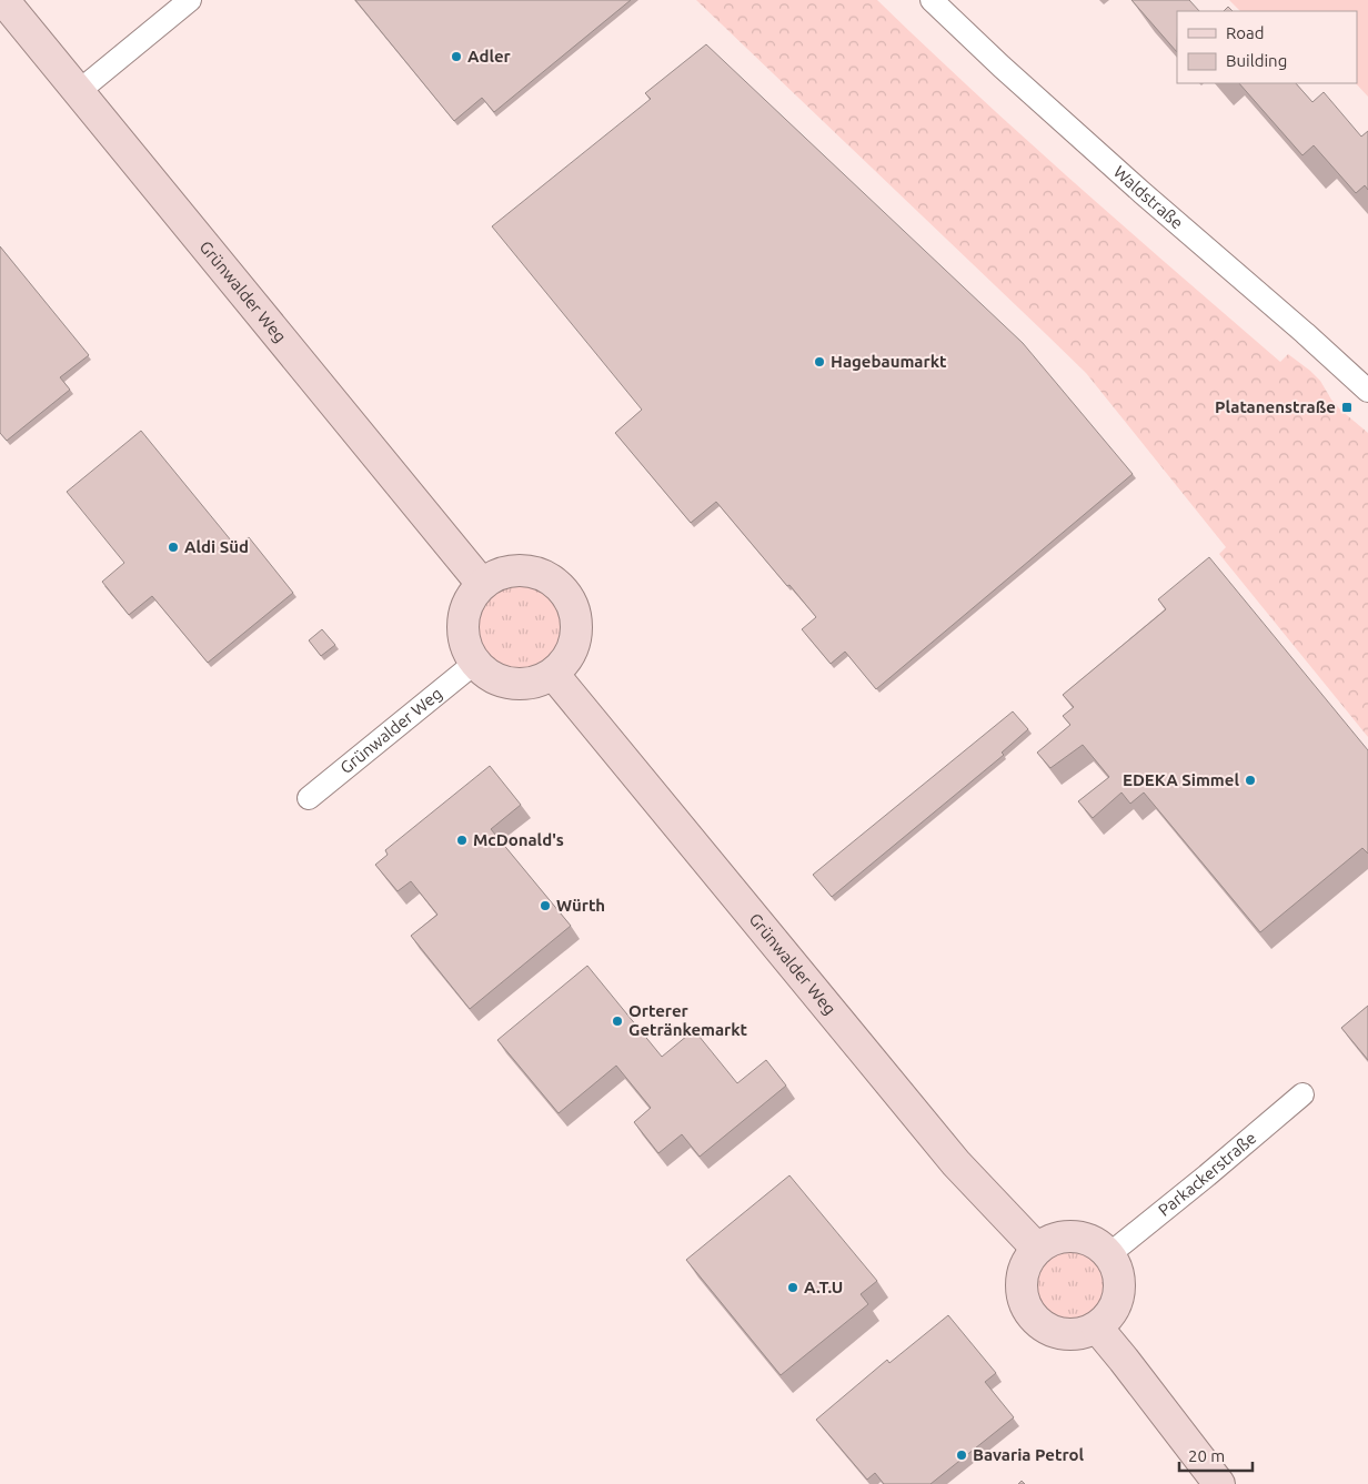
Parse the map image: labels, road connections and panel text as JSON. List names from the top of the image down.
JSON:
{
  "streets": {
    "main road": ["Grünwalder Weg"],
    "street": ["Waldstraße", "Parkackerstraße"]
  },
  "crossings": [
    ["Grünwalder Weg", "Parkackerstraße"]
  ],
  "places": {
    "other": [
      "Adler",
      "Hagebaumarkt",
      "Aldi Süd",
      "EDEKA Simmel",
      "McDonald's",
      "Würth",
      "Orterer Getränkemarkt",
      "A.T.U",
      "Bavaria Petrol"
    ],
    "transit": ["Platanenstraße"]
  },
  "legend": ["Road", "Building"],
  "scale_bar": "20 m"
}
